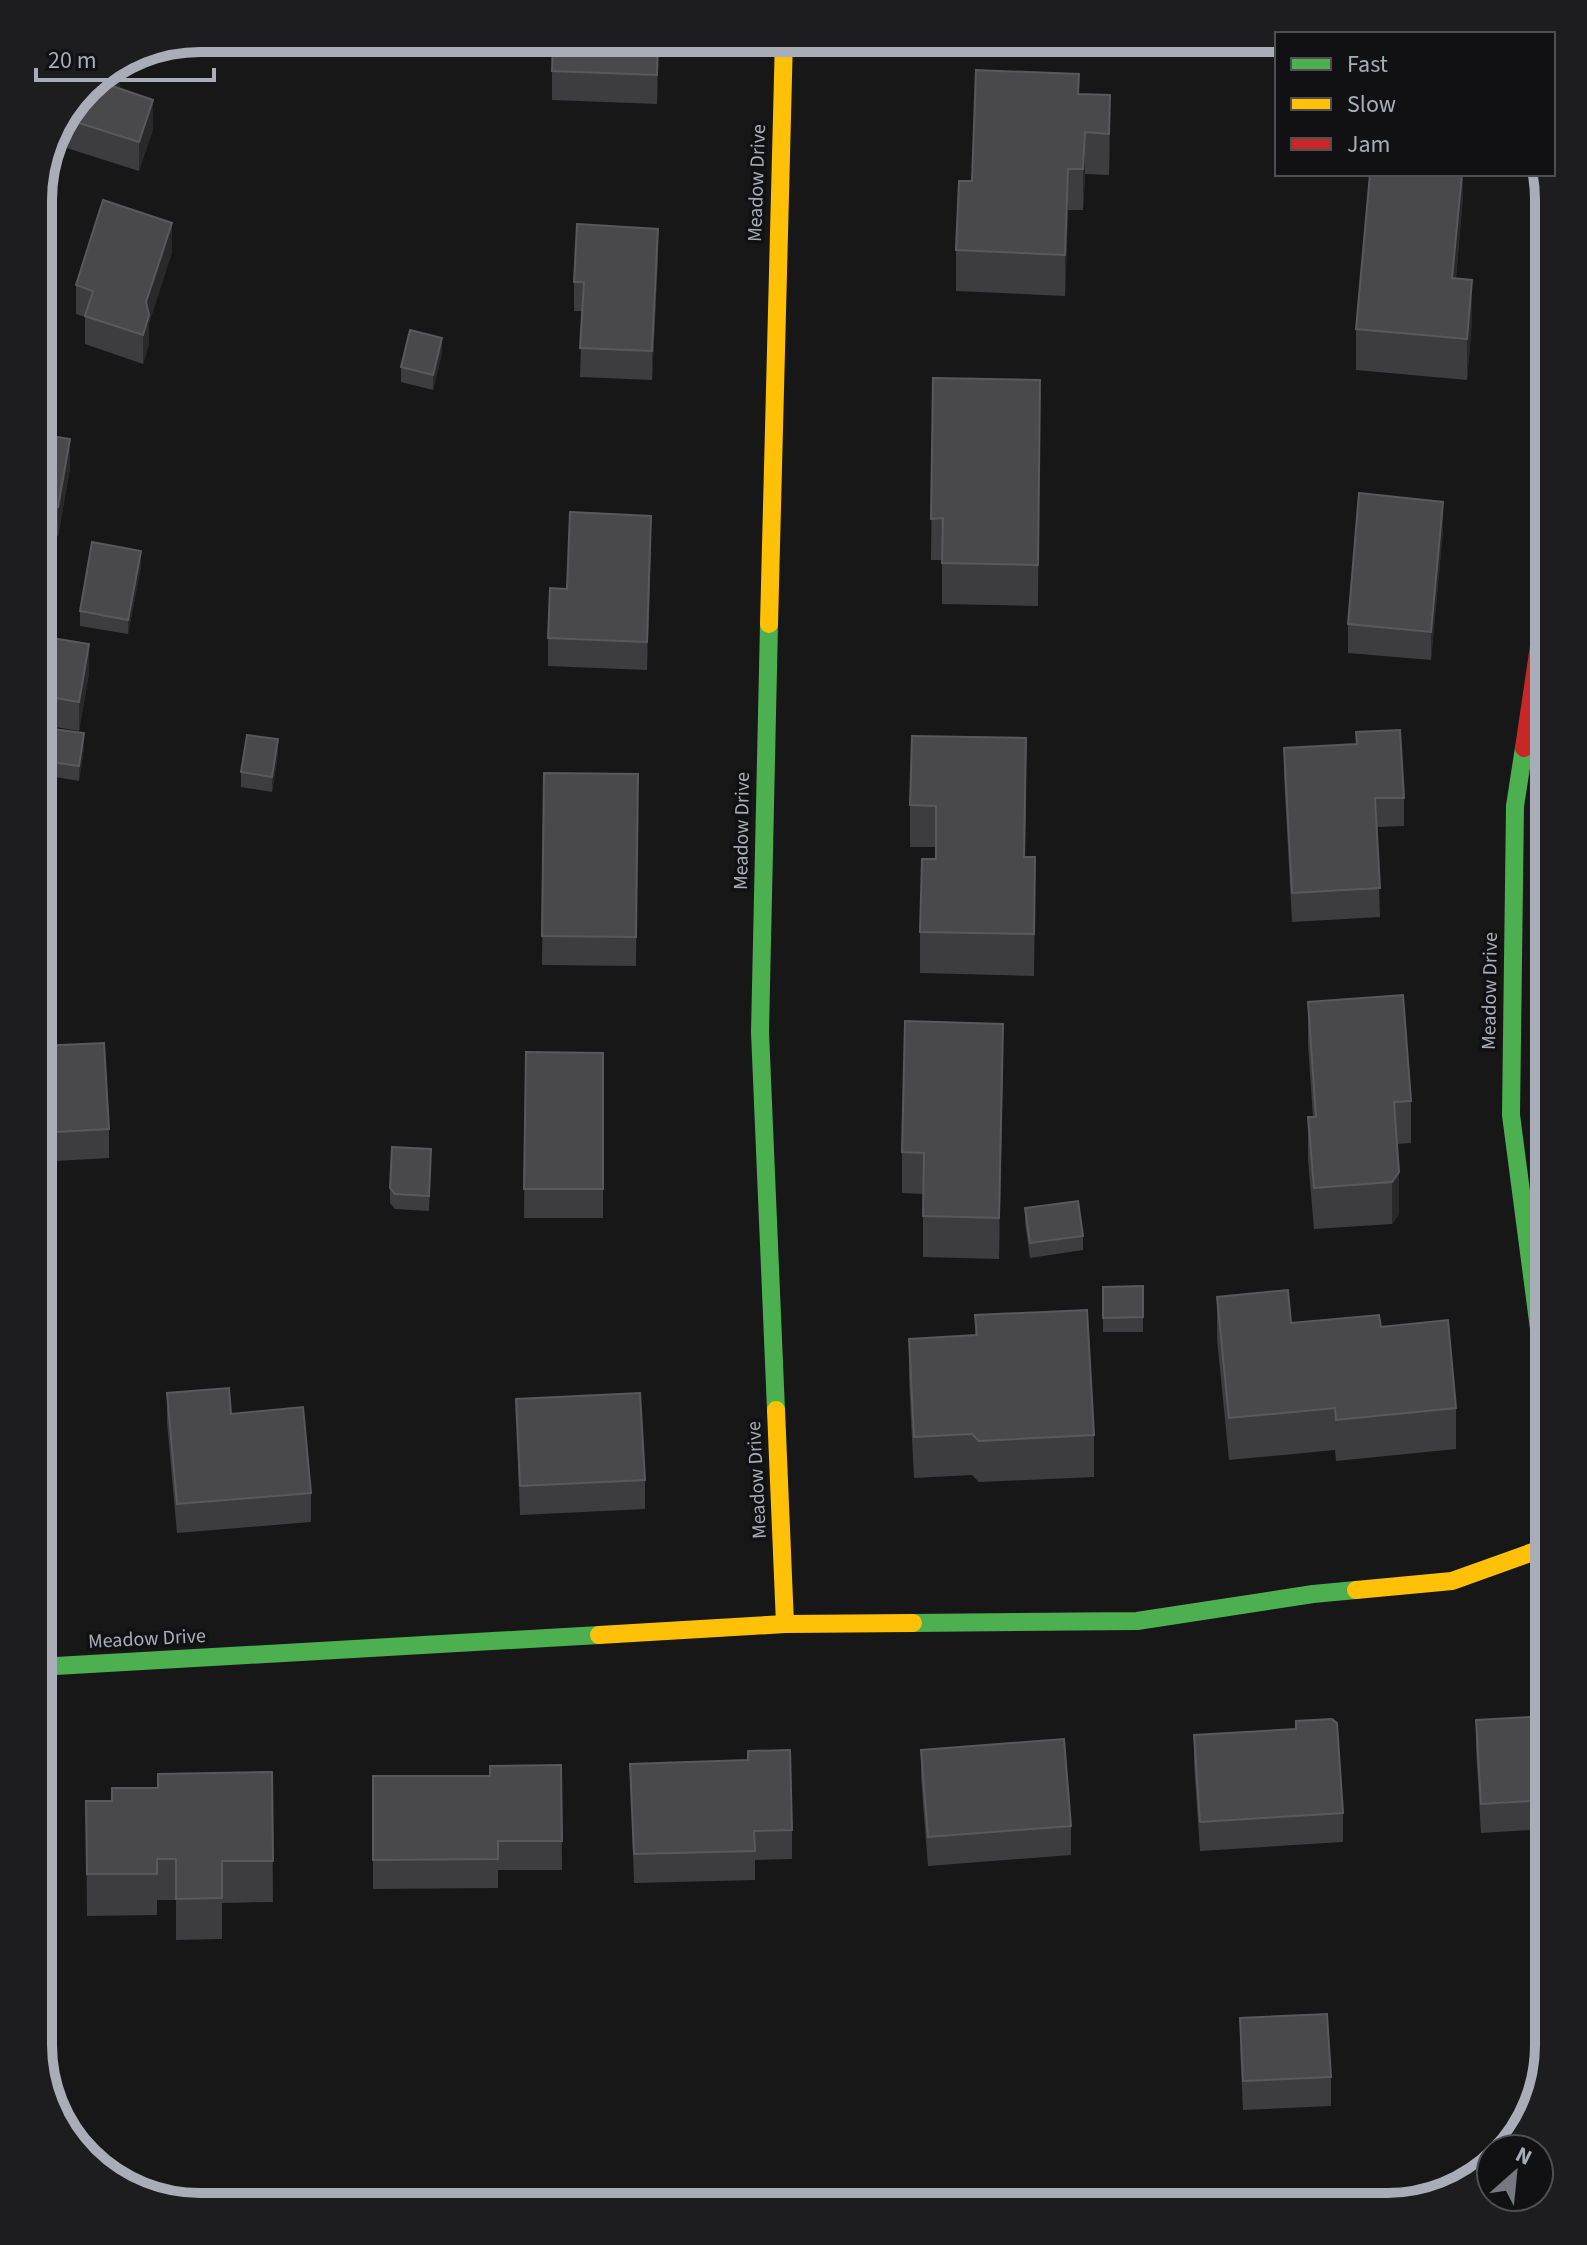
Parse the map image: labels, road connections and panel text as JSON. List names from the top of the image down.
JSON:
{
  "streets": {
    "street": ["Meadow Drive"]
  },
  "legend": ["Fast", "Slow", "Jam"],
  "scale_bar": "20 m",
  "north": "top right"
}
